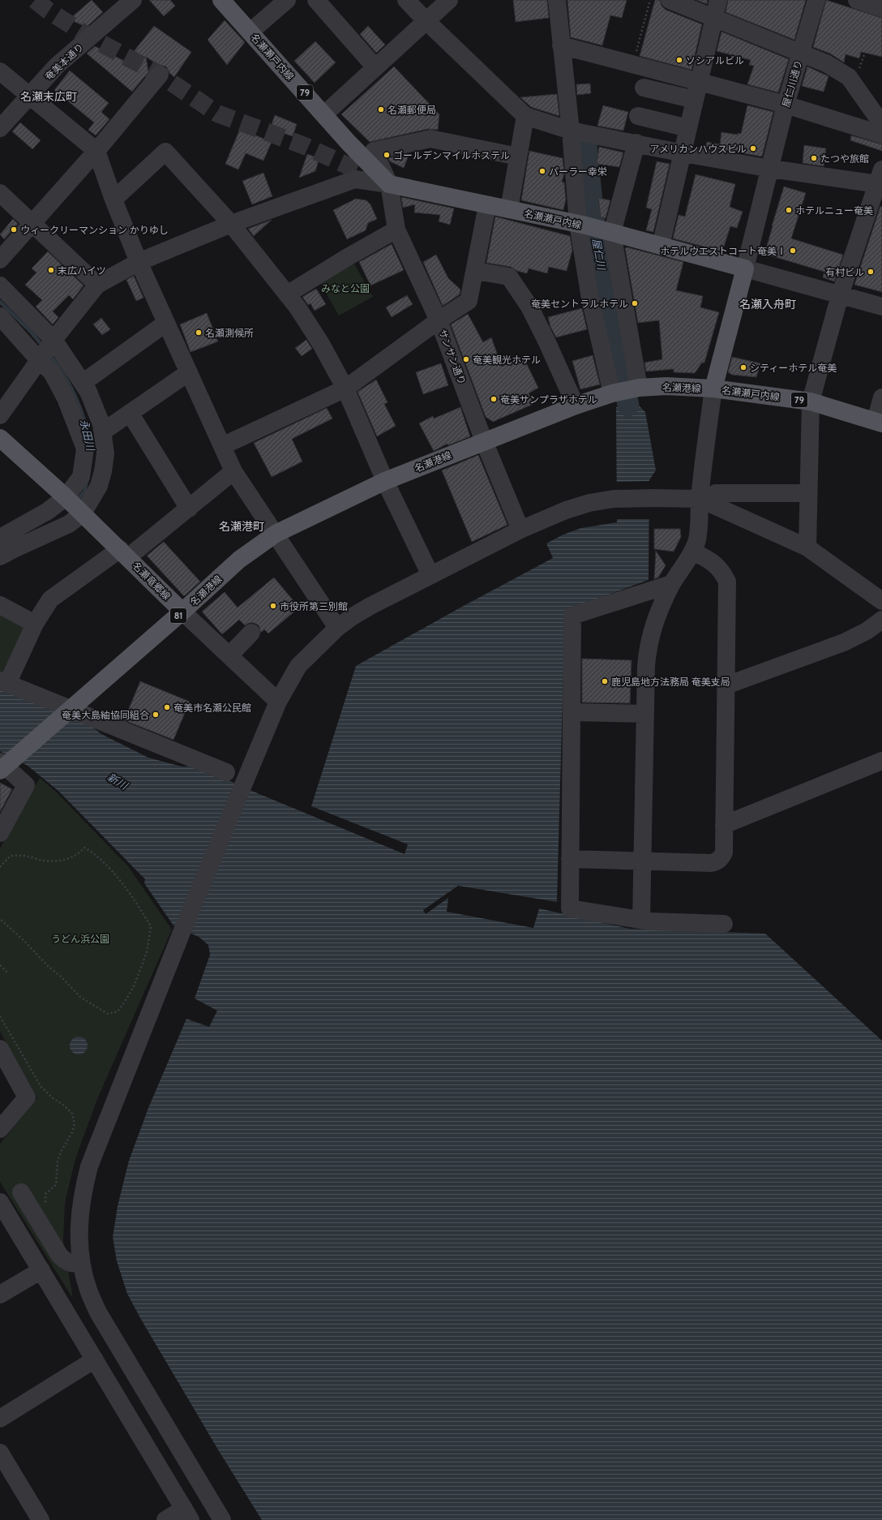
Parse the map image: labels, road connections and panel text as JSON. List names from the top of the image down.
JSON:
{
  "streets": {
    "main road": [
      "名瀬瀬戸内線",
      "79",
      "名瀬港線",
      "名瀬竜郷線",
      "81"
    ],
    "street": ["奄美本通り", "屋仁川通り", "サンサン通り"]
  },
  "crossings": [
    ["名瀬瀬戸内線", "屋仁川通り"],
    ["名瀬瀬戸内線", "サンサン通り"],
    ["名瀬瀬戸内線", "名瀬港線"],
    ["サンサン通り", "名瀬港線"],
    ["名瀬港線", "名瀬竜郷線"],
    ["名瀬港線", "81"],
    ["名瀬竜郷線", "81"]
  ],
  "districts": ["名瀬末広町", "名瀬入舟町", "名瀬港町"],
  "water": ["屋仁川", "永田川", "新川"],
  "parks": ["みなと公園", "うどん浜公園"],
  "places": [
    "ソシアルビル",
    "名瀬郵便局",
    "アメリカンハウスビル",
    "ゴールデンマイルホステル",
    "たつや旅館",
    "パーラー幸栄",
    "ホテルニュー奄美",
    "ウィークリーマンション かりゆし",
    "ホテルウエストコート奄美Ⅰ",
    "末広ハイツ",
    "有村ビル",
    "奄美セントラルホテル",
    "名瀬測候所",
    "奄美観光ホテル",
    "シティーホテル奄美",
    "奄美サンプラザホテル",
    "市役所第三別館",
    "鹿児島地方法務局 奄美支局",
    "奄美市名瀬公民館",
    "奄美大島紬協同組合"
  ]
}
